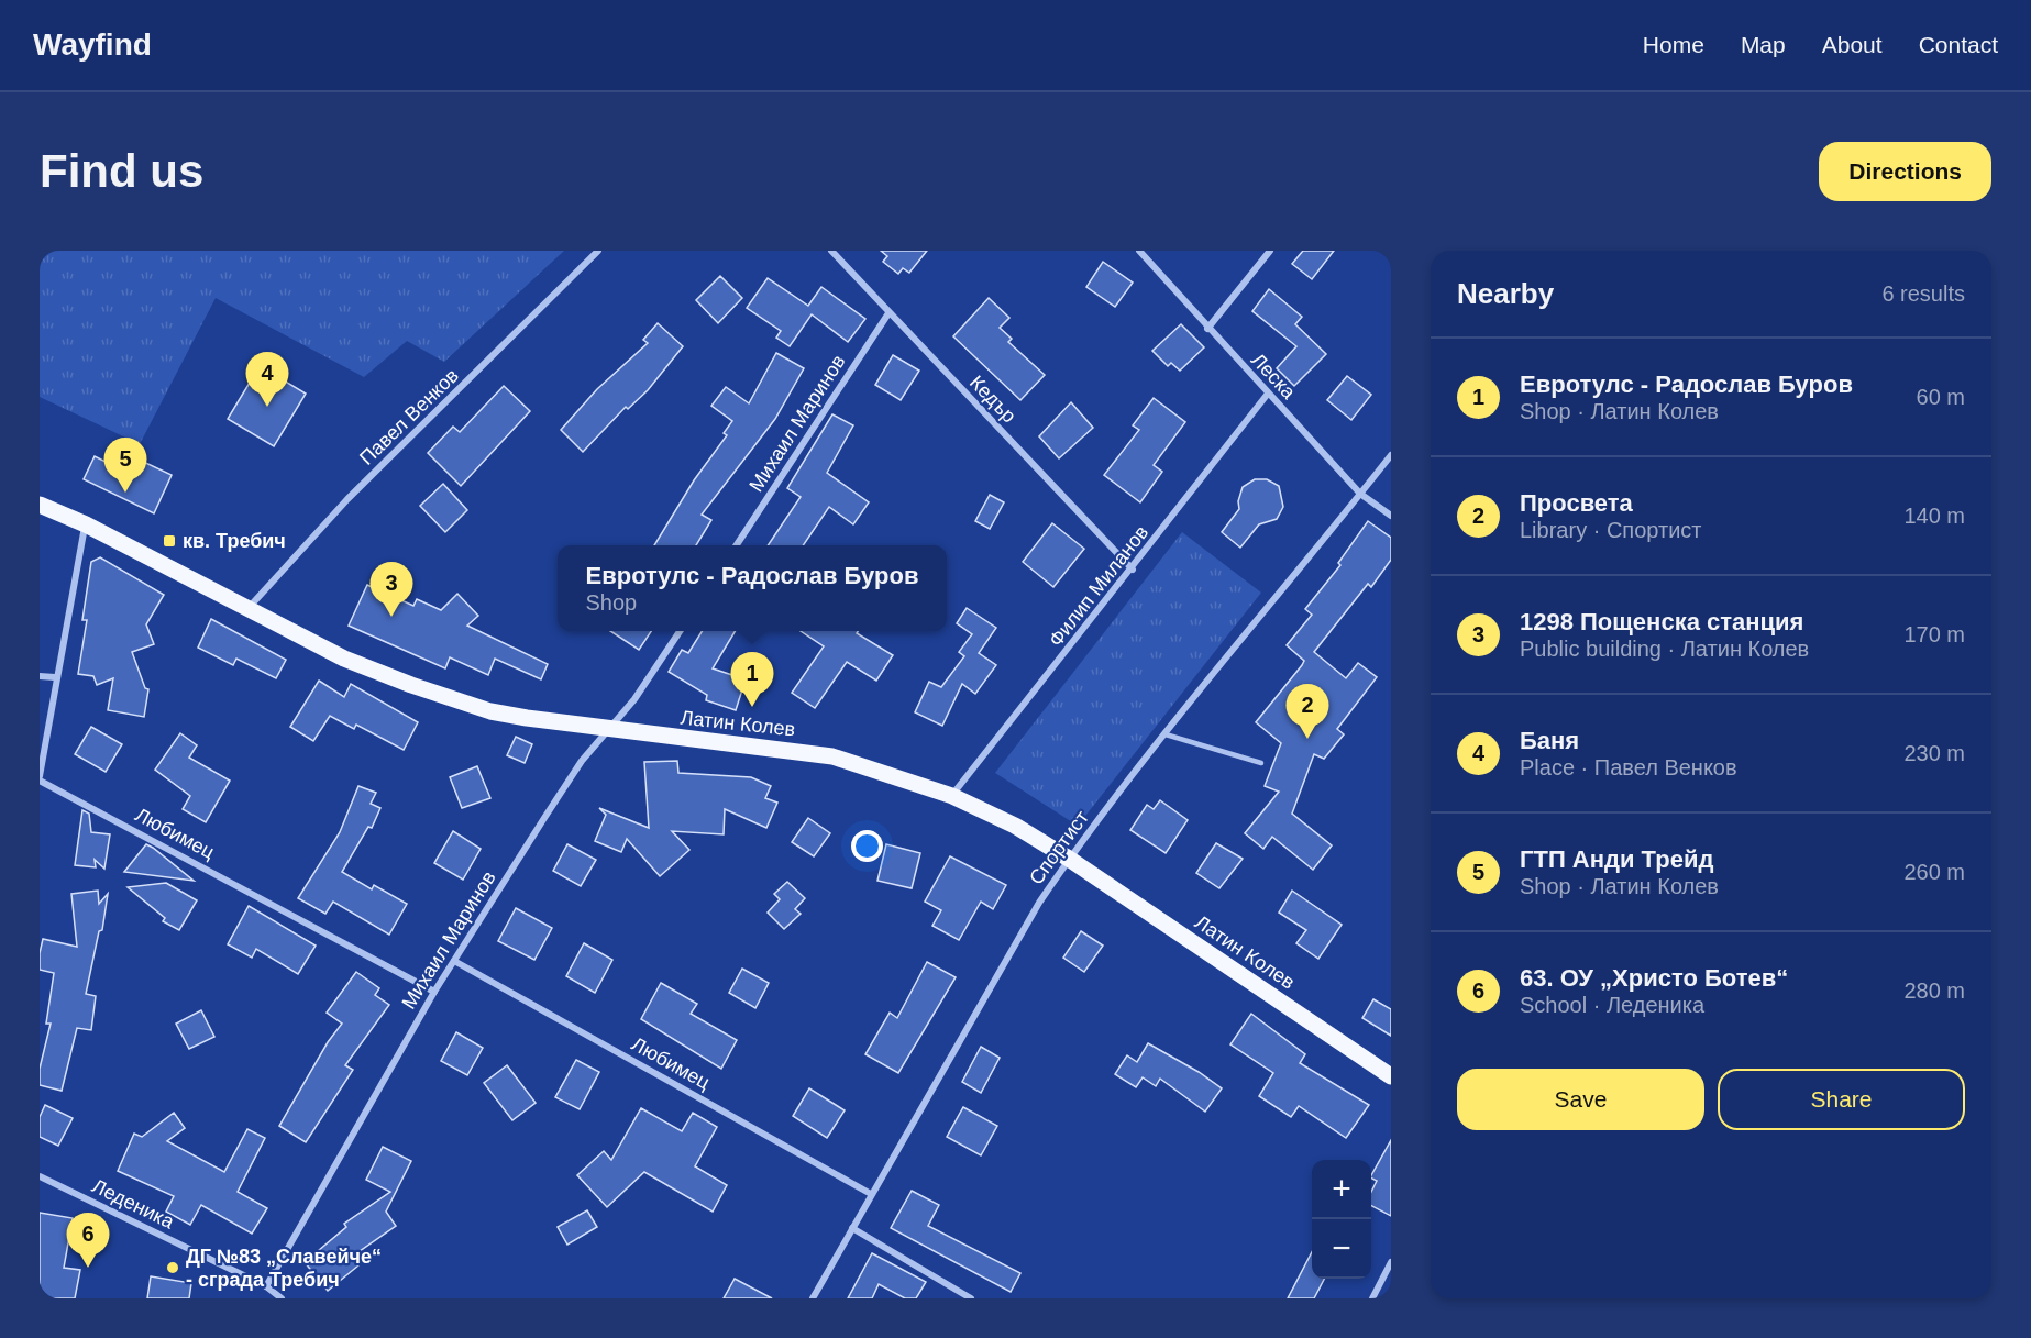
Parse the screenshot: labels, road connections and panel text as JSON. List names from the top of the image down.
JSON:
{
  "streets": {
    "main road": ["Латин Колев"],
    "street": [
      "Леска",
      "Кедър",
      "Павел Венков",
      "Михаил Маринов",
      "Филип Миланов",
      "Любимец",
      "Спортист",
      "Леденика"
    ]
  },
  "crossings": [
    ["Леска", "Филип Миланов"],
    ["Леска", "Спортист"],
    ["Кедър", "Михаил Маринов"],
    ["Кедър", "Филип Миланов"],
    ["Павел Венков", "Латин Колев"],
    ["Михаил Маринов", "Латин Колев"],
    ["Михаил Маринов", "Любимец"],
    ["Михаил Маринов", "Леденика"],
    ["Филип Миланов", "Латин Колев"],
    ["Латин Колев", "Спортист"],
    ["Любимец", "Спортист"]
  ],
  "places": {
    "transit": ["кв. Требич"],
    "other": ["ДГ №83 „Славейче“ - сграда Требич"]
  },
  "page": {
    "header": "Wayfind",
    "nav": [
      "Home",
      "Map",
      "About",
      "Contact"
    ],
    "buttons": [
      "Directions",
      ["Save", "Share"]
    ],
    "title": "Find us",
    "heading": ["Nearby", "6 results"],
    "list": [
      {
        "mark": "1",
        "name": "Евротулс - Радослав Буров",
        "note": "Shop · Латин Колев",
        "value": "60 m"
      },
      {
        "mark": "2",
        "name": "Просвета",
        "note": "Library · Спортист",
        "value": "140 m"
      },
      {
        "mark": "3",
        "name": "1298 Пощенска станция",
        "note": "Public building · Латин Колев",
        "value": "170 m"
      },
      {
        "mark": "4",
        "name": "Баня",
        "note": "Place · Павел Венков",
        "value": "230 m"
      },
      {
        "mark": "5",
        "name": "ГТП Анди Трейд",
        "note": "Shop · Латин Колев",
        "value": "260 m"
      },
      {
        "mark": "6",
        "name": "63. ОУ „Христо Ботев“",
        "note": "School · Леденика",
        "value": "280 m"
      }
    ],
    "pins": [
      "4",
      "5",
      "3",
      "1",
      "2",
      "6"
    ],
    "popup": ["Евротулс - Радослав Буров", "Shop"],
    "map_buttons": ["+", "−"]
  }
}
